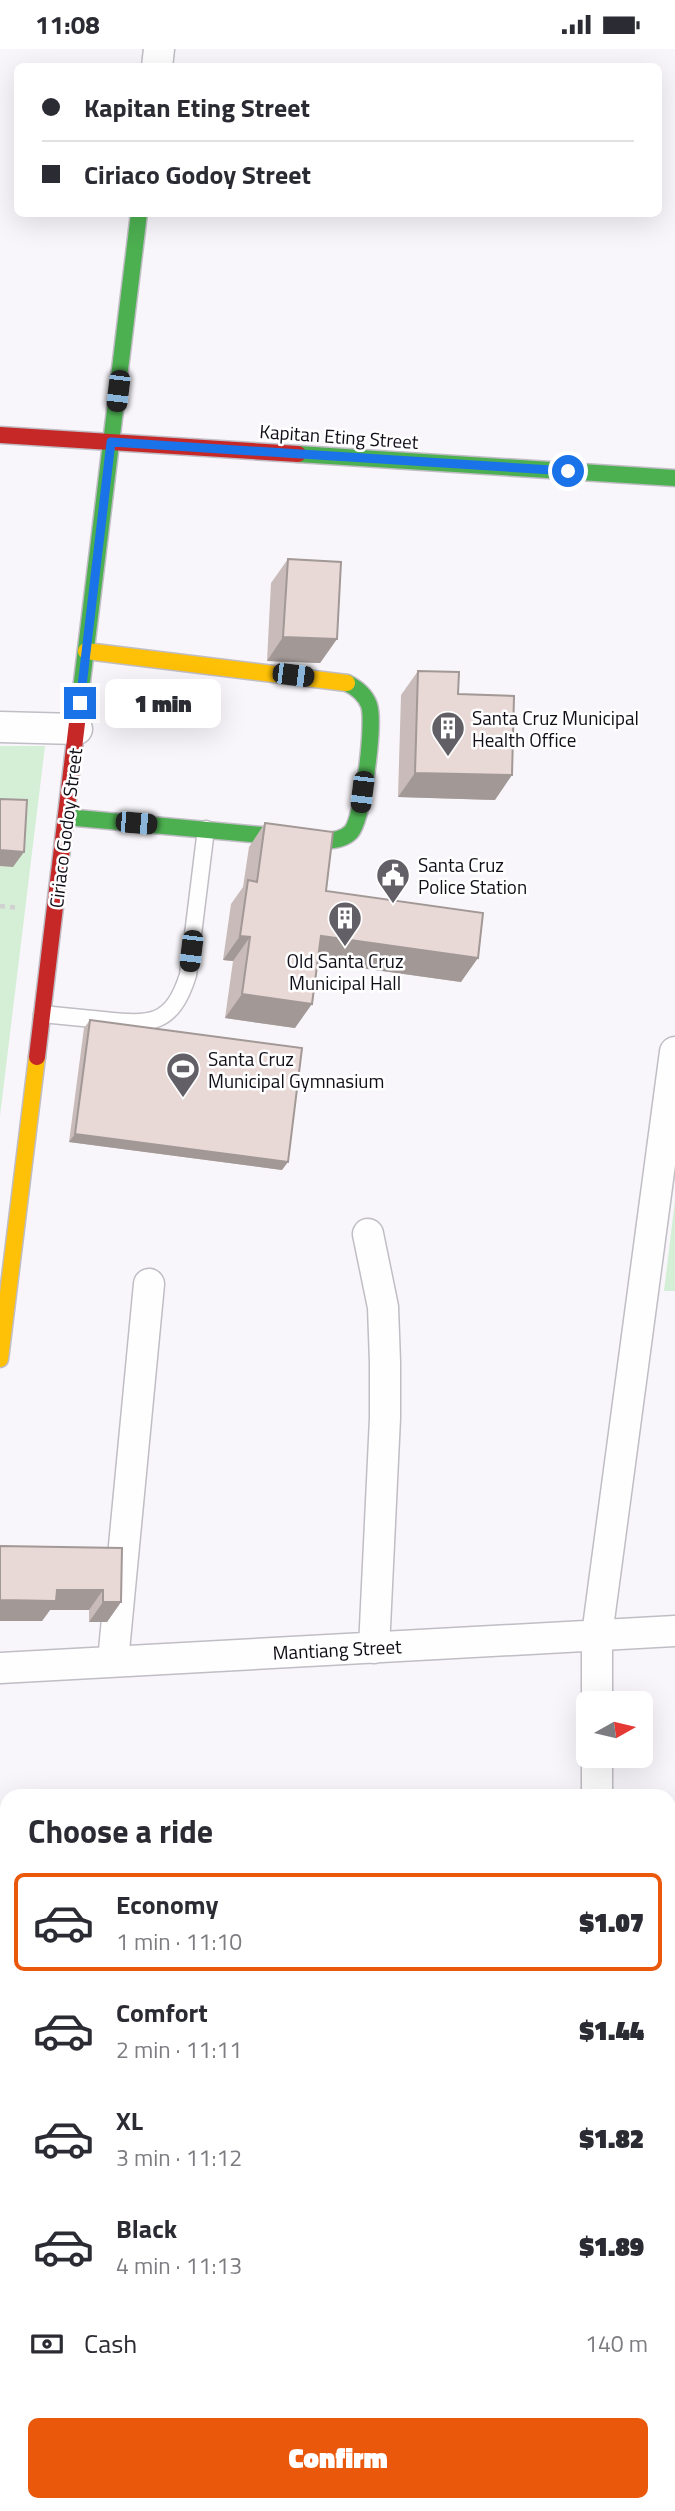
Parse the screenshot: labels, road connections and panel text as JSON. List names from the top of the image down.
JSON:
{
  "streets": {
    "street": ["Kapitan Eting Street", "Ciriaco Godoy Street", "Mantiang Street"]
  },
  "crossings": [
    ["Kapitan Eting Street", "Ciriaco Godoy Street"]
  ],
  "places": {
    "building": ["Santa Cruz Municipal Health Office", "Old Santa Cruz Municipal Hall"],
    "public building": ["Santa Cruz Police Station"],
    "sports": ["Santa Cruz Municipal Gymnasium"]
  },
  "north": "right",
  "page": {
    "status": "11:08",
    "banner": ["Kapitan Eting Street", "Ciriaco Godoy Street"],
    "bubble": "1 min",
    "heading": "Choose a ride",
    "list": [
      {
        "name": "Economy",
        "note": "1 min · 11:10",
        "value": "$1.07"
      },
      {
        "name": "Comfort",
        "note": "2 min · 11:11",
        "value": "$1.44"
      },
      {
        "name": "XL",
        "note": "3 min · 11:12",
        "value": "$1.82"
      },
      {
        "name": "Black",
        "note": "4 min · 11:13",
        "value": "$1.89"
      }
    ],
    "pay": ["Cash", "140 m"],
    "buttons": "Confirm"
  }
}
